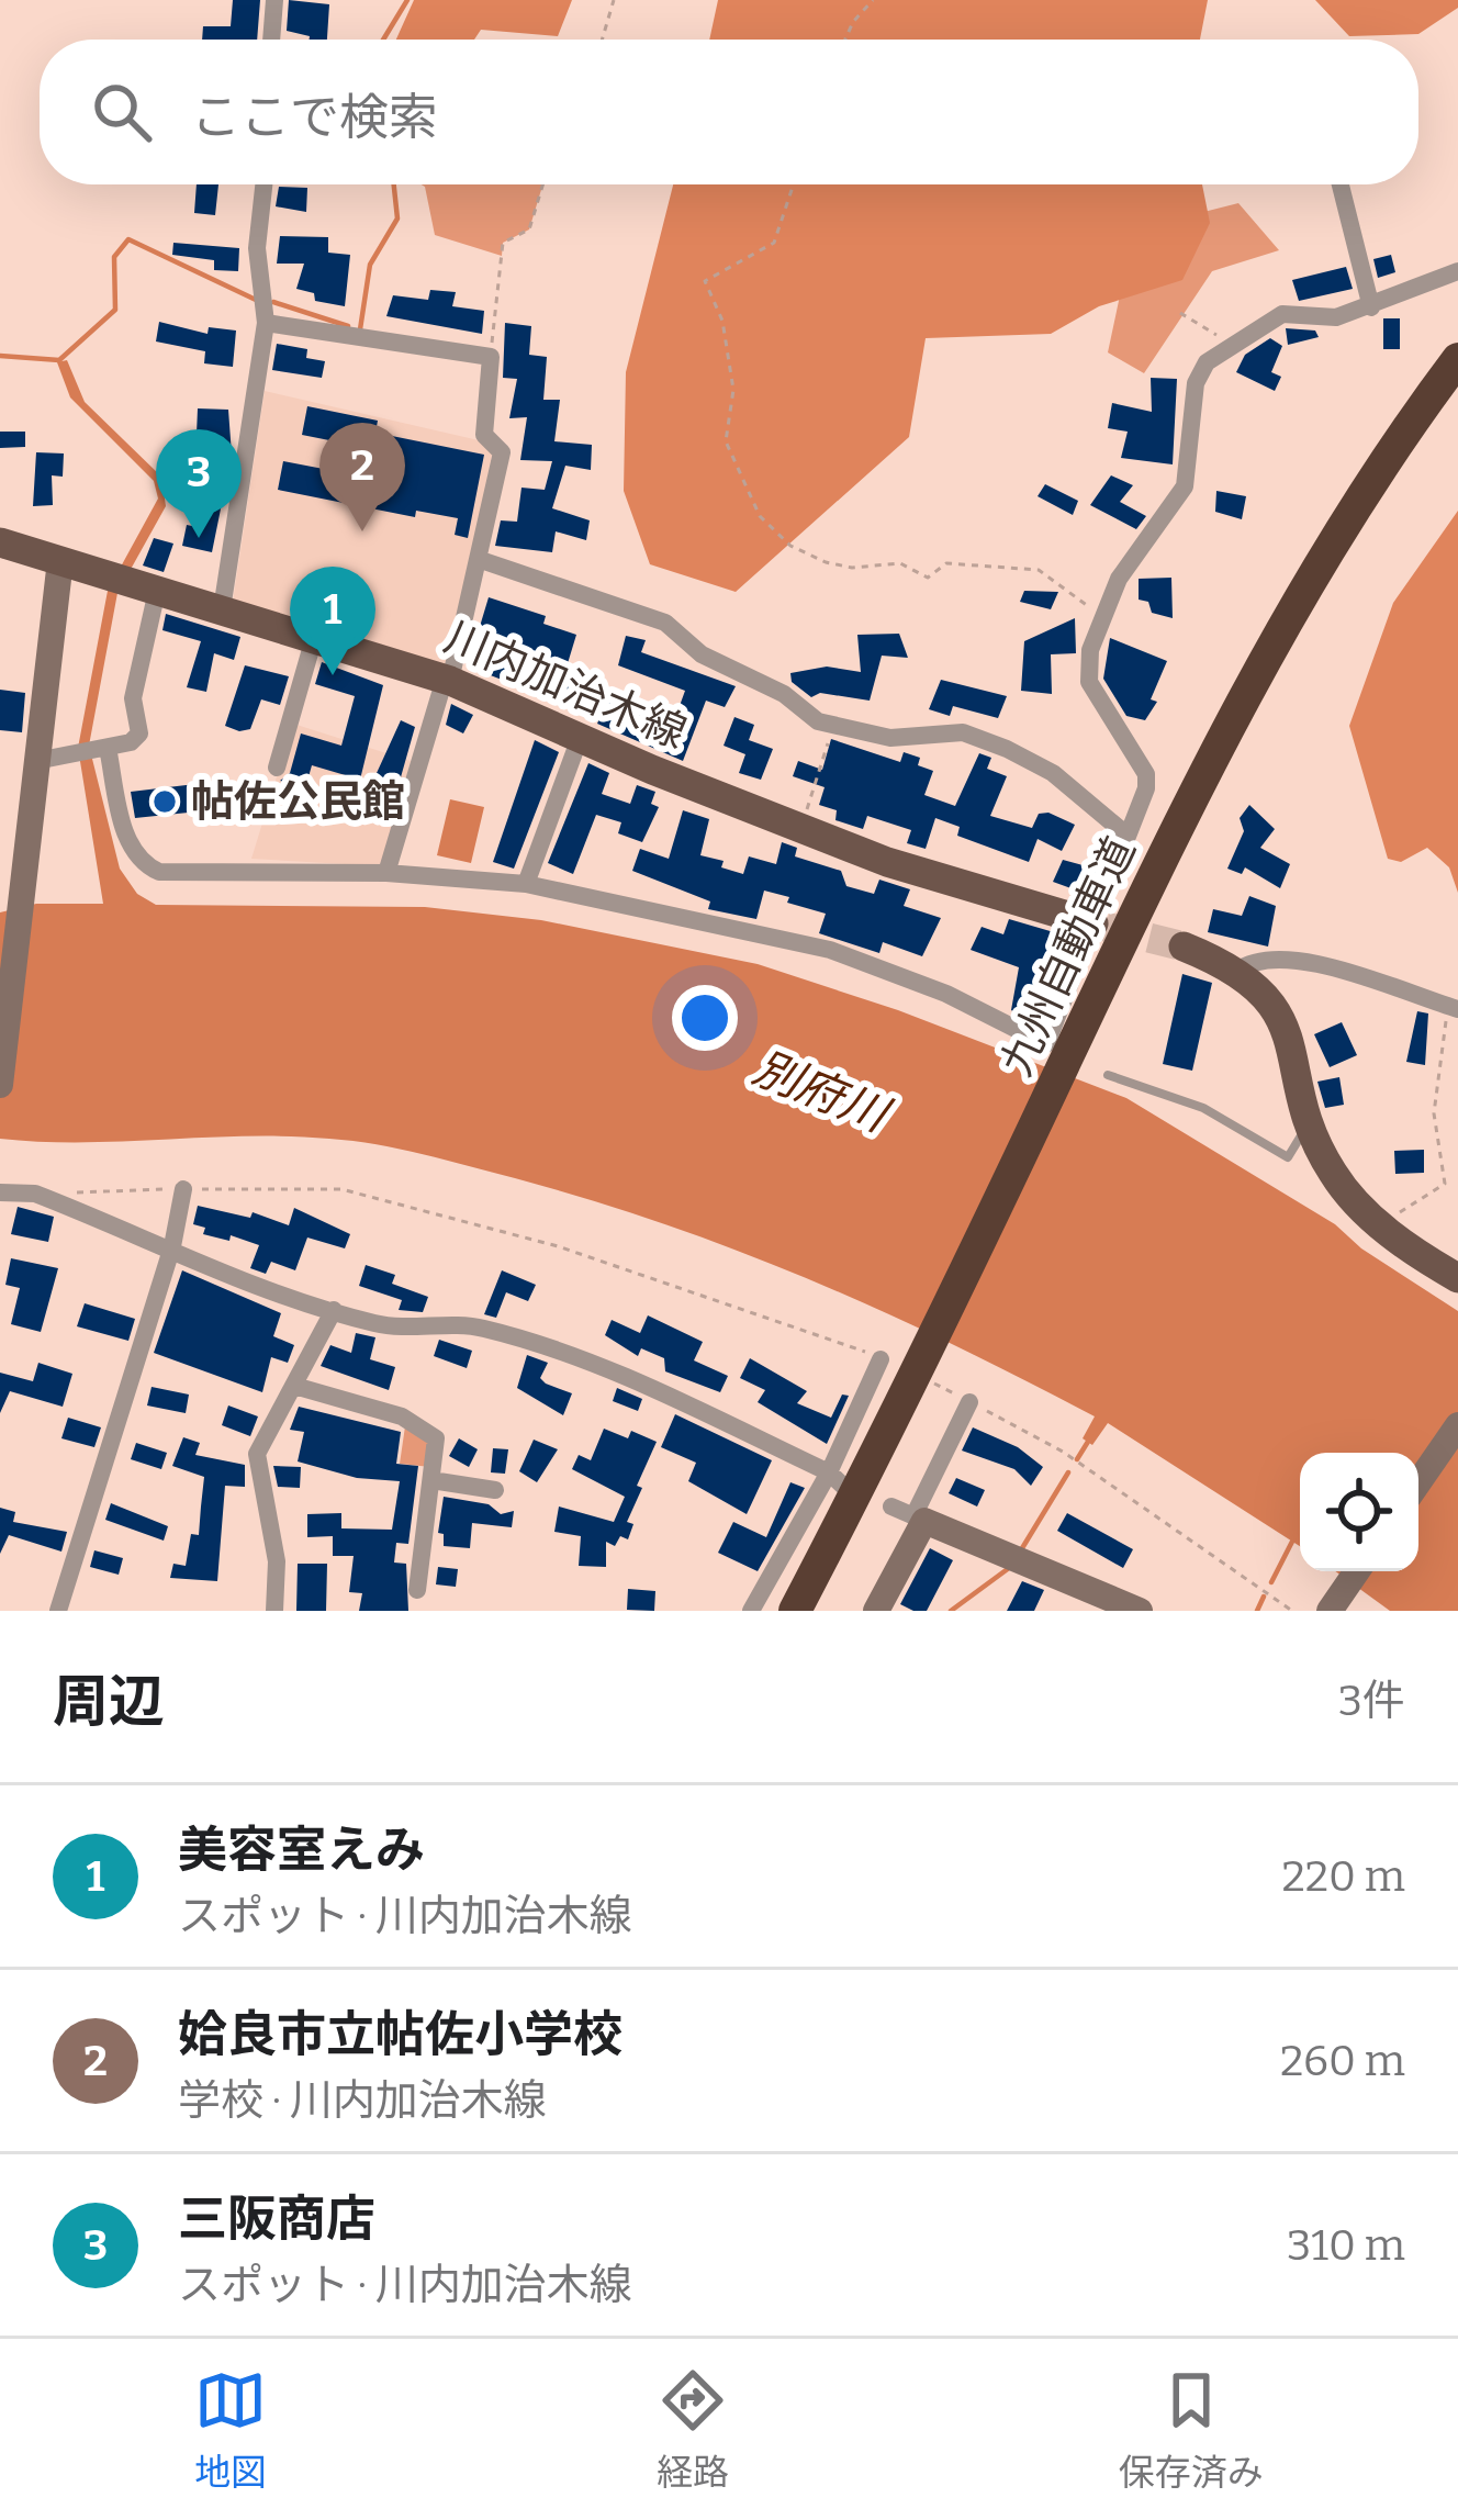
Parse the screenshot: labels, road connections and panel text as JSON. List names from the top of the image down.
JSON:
{
  "streets": {
    "highway": ["九州自動車道"],
    "main road": ["川内加治木線"]
  },
  "water": ["別府川"],
  "places": ["帖佐公民館"],
  "page": {
    "search": "ここで検索",
    "pins": ["2", "3", "1"],
    "heading": ["周辺", "3件"],
    "list": [
      {
        "mark": "1",
        "name": "美容室えみ",
        "note": "スポット · 川内加治木線",
        "value": "220 m"
      },
      {
        "mark": "2",
        "name": "姶良市立帖佐小学校",
        "note": "学校 · 川内加治木線",
        "value": "260 m"
      },
      {
        "mark": "3",
        "name": "三阪商店",
        "note": "スポット · 川内加治木線",
        "value": "310 m"
      }
    ],
    "nav": ["地図", "経路", "保存済み"]
  }
}
